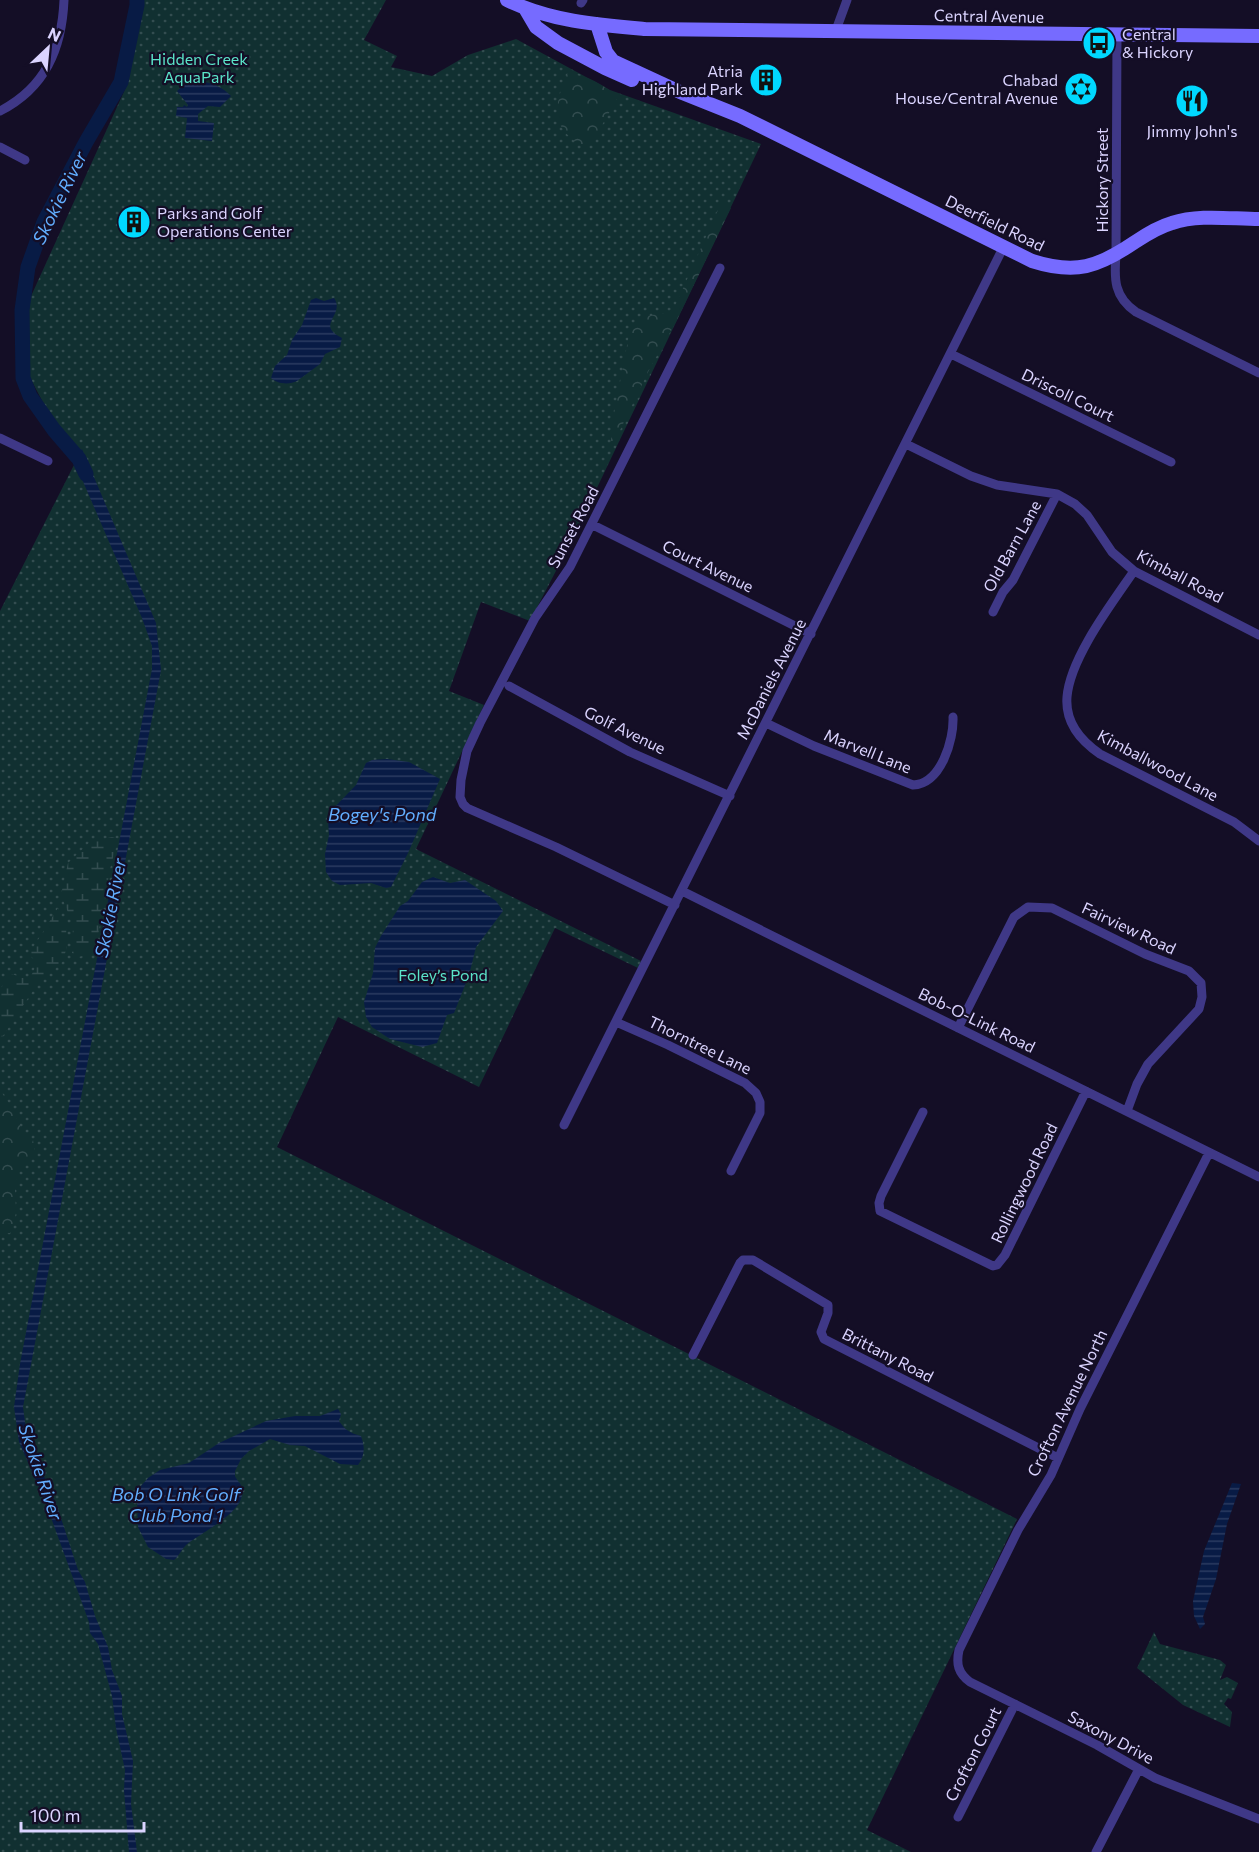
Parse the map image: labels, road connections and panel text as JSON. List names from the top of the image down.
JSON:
{
  "streets": {
    "street": [
      "Central Avenue",
      "Hickory Street",
      "Deerfield Road",
      "Driscoll Court",
      "Sunset Road",
      "Old Barn Lane",
      "Court Avenue",
      "Kimball Road",
      "McDaniels Avenue",
      "Golf Avenue",
      "Marvell Lane",
      "Kimballwood Lane",
      "Fairview Road",
      "Bob-O-Link Road",
      "Thorntree Lane",
      "Rollingwood Road",
      "Brittany Road",
      "Crofton Avenue North",
      "Saxony Drive",
      "Crofton Court"
    ]
  },
  "crossings": [
    ["Central Avenue", "Hickory Street"],
    ["Central Avenue", "Deerfield Road"],
    ["Hickory Street", "Deerfield Road"],
    ["Deerfield Road", "McDaniels Avenue"],
    ["Driscoll Court", "McDaniels Avenue"],
    ["Sunset Road", "Court Avenue"],
    ["Sunset Road", "McDaniels Avenue"],
    ["Old Barn Lane", "Kimball Road"],
    ["Court Avenue", "McDaniels Avenue"],
    ["Kimball Road", "McDaniels Avenue"],
    ["Kimball Road", "Kimballwood Lane"],
    ["McDaniels Avenue", "Golf Avenue"],
    ["McDaniels Avenue", "Marvell Lane"],
    ["McDaniels Avenue", "Bob-O-Link Road"],
    ["McDaniels Avenue", "Thorntree Lane"],
    ["Fairview Road", "Bob-O-Link Road"],
    ["Bob-O-Link Road", "Rollingwood Road"],
    ["Bob-O-Link Road", "Crofton Avenue North"],
    ["Brittany Road", "Crofton Avenue North"],
    ["Crofton Avenue North", "Saxony Drive"],
    ["Saxony Drive", "Crofton Court"]
  ],
  "water": ["Skokie River", "Bogey's Pond", "Bob O Link Golf Club Pond 1"],
  "parks": ["Hidden Creek AquaPark", "Foley’s Pond"],
  "places": {
    "bus stop": ["Central & Hickory"],
    "building": ["Atria Highland Park", "Parks and Golf Operations Center"],
    "synagogue": ["Chabad House/Central Avenue"],
    "restaurant": ["Jimmy John's"]
  },
  "scale_bar": "100 m",
  "north": "top right"
}
